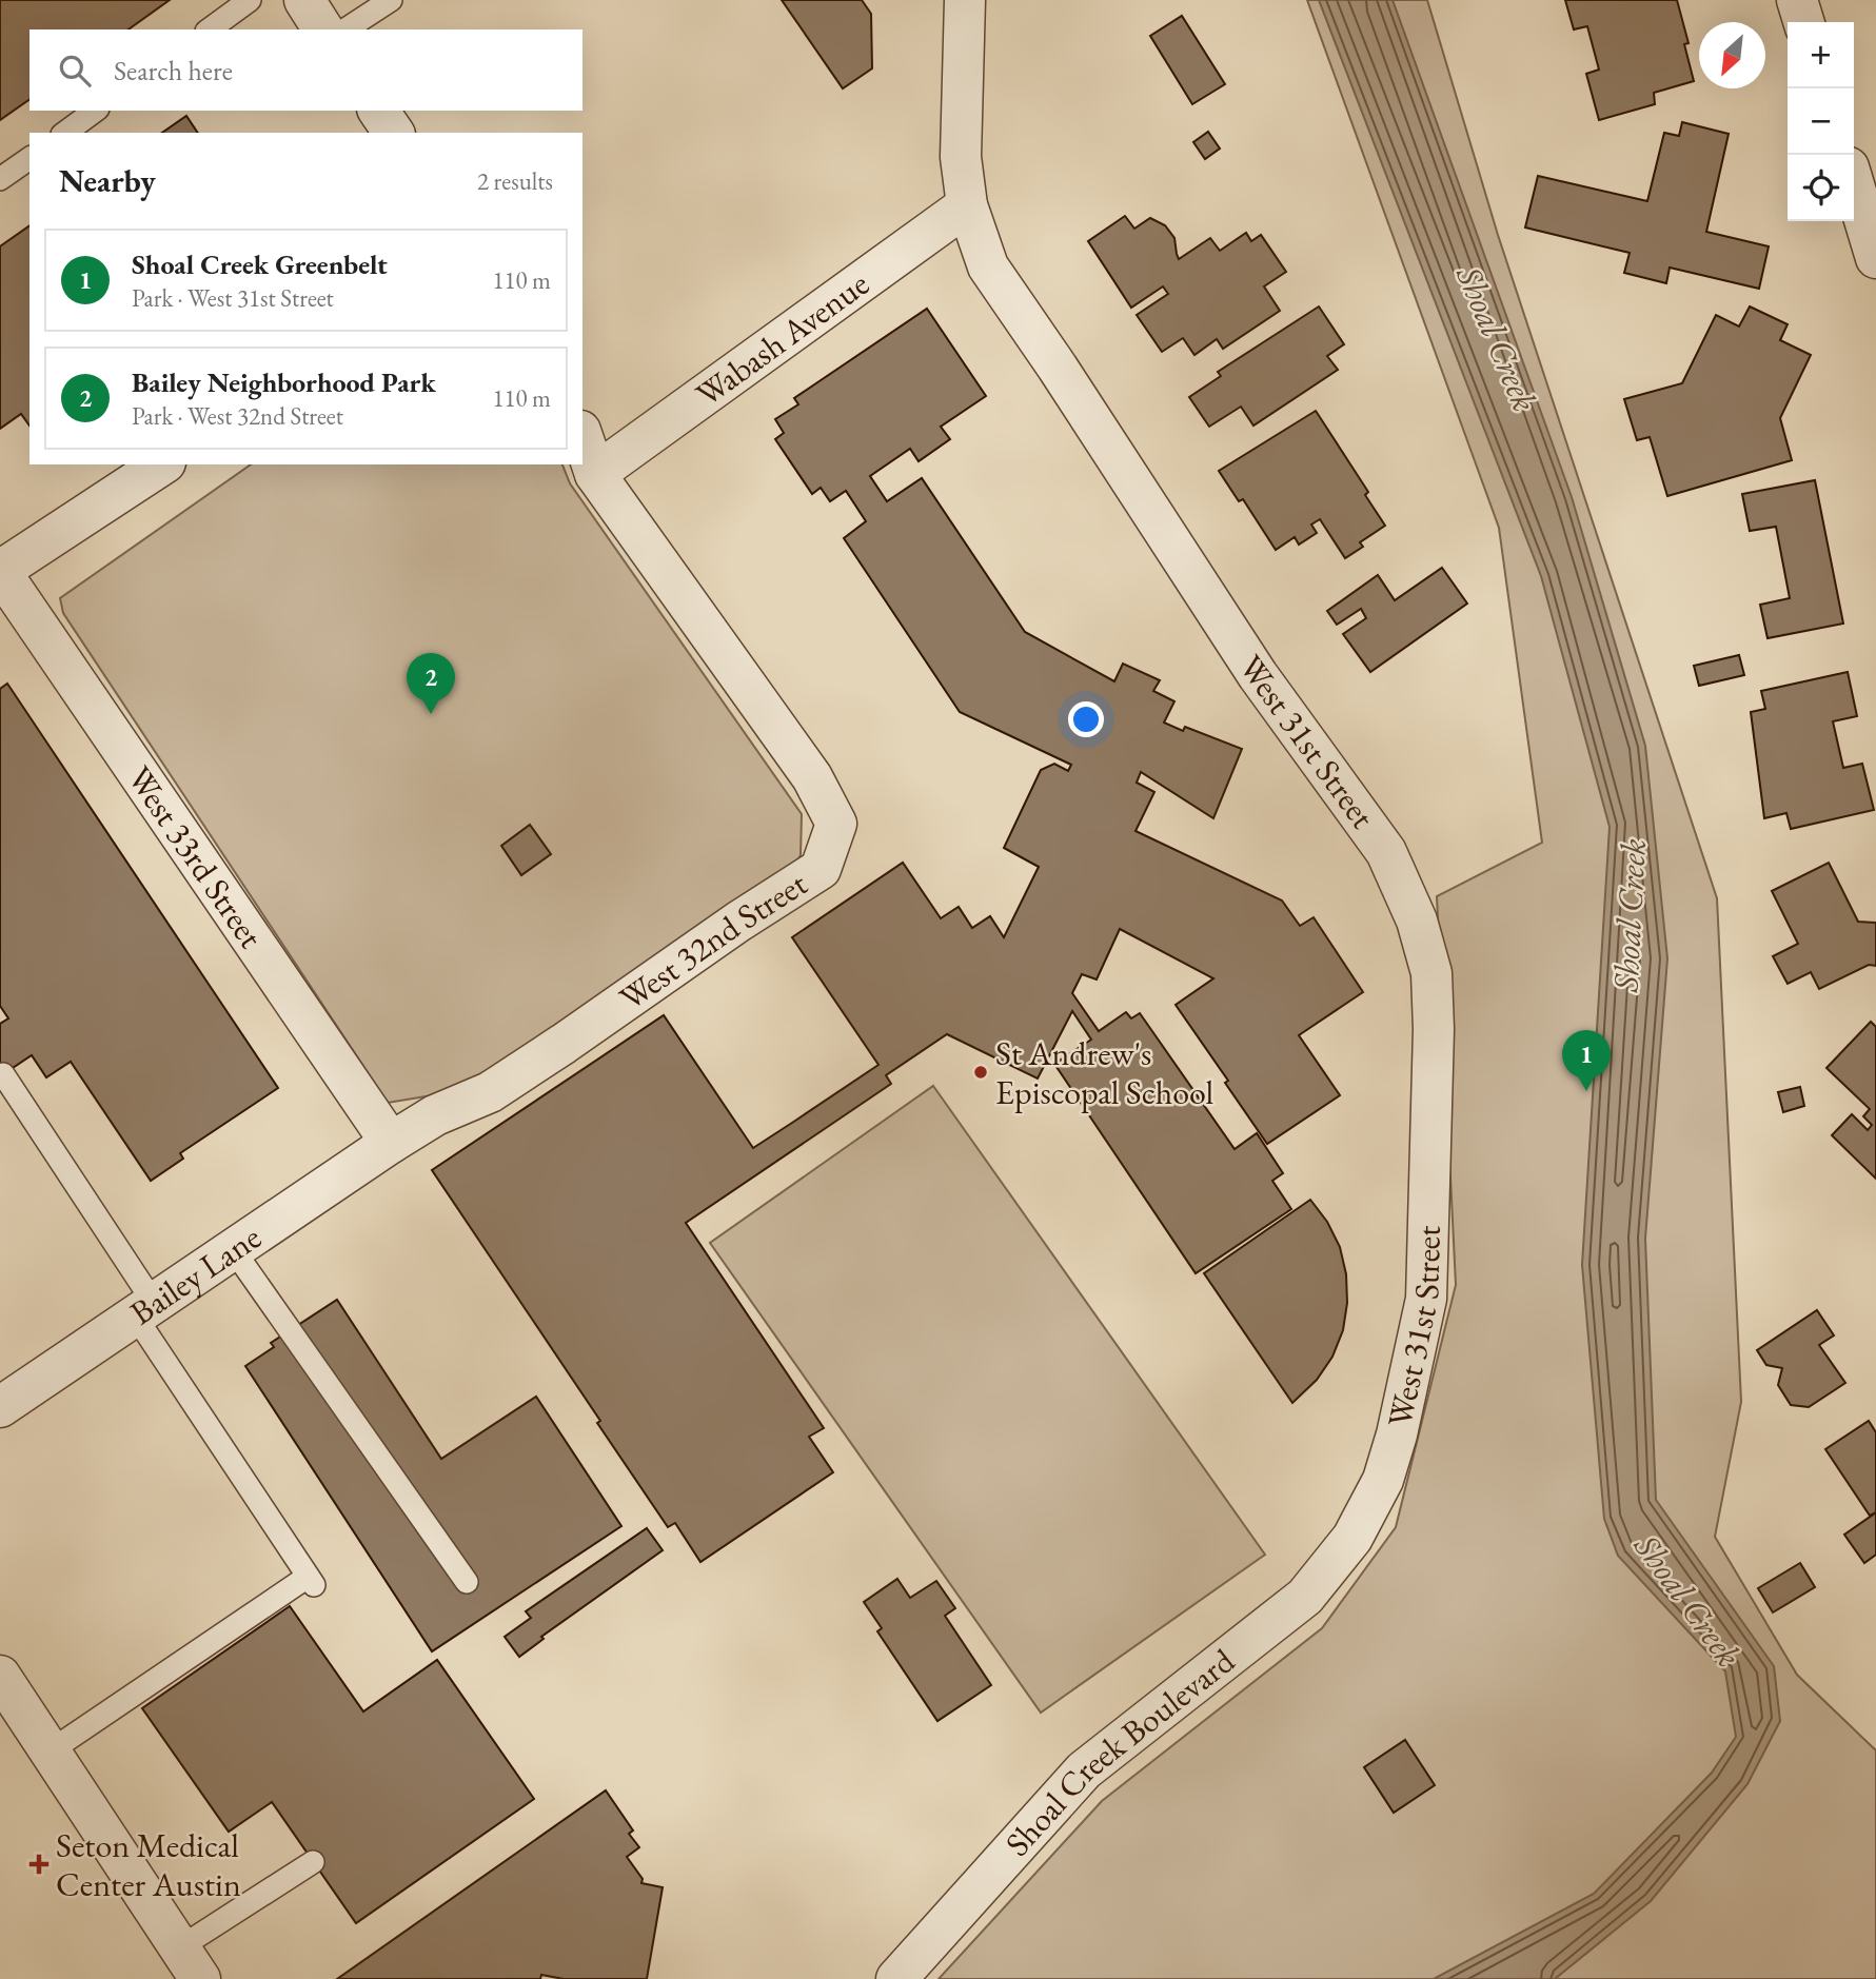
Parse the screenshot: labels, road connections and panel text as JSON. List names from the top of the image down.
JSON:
{
  "streets": {
    "street": [
      "Wabash Avenue",
      "West 31st Street",
      "West 33rd Street",
      "West 32nd Street",
      "Bailey Lane",
      "Shoal Creek Boulevard"
    ]
  },
  "crossings": [
    ["Wabash Avenue", "West 31st Street"],
    ["Wabash Avenue", "West 32nd Street"],
    ["West 31st Street", "Shoal Creek Boulevard"],
    ["West 33rd Street", "West 32nd Street"],
    ["West 33rd Street", "Bailey Lane"],
    ["West 32nd Street", "Bailey Lane"]
  ],
  "water": ["Shoal Creek"],
  "places": {
    "other": ["St Andrew's Episcopal School"],
    "health": ["Seton Medical Center Austin"]
  },
  "north": "bottom left",
  "page": {
    "map_buttons": ["+", "−"],
    "search": "Search here",
    "heading": ["Nearby", "2 results"],
    "list": [
      {
        "mark": "1",
        "name": "Shoal Creek Greenbelt",
        "note": "Park · West 31st Street",
        "value": "110 m"
      },
      {
        "mark": "2",
        "name": "Bailey Neighborhood Park",
        "note": "Park · West 32nd Street",
        "value": "110 m"
      }
    ],
    "pins": ["2", "1"]
  }
}
